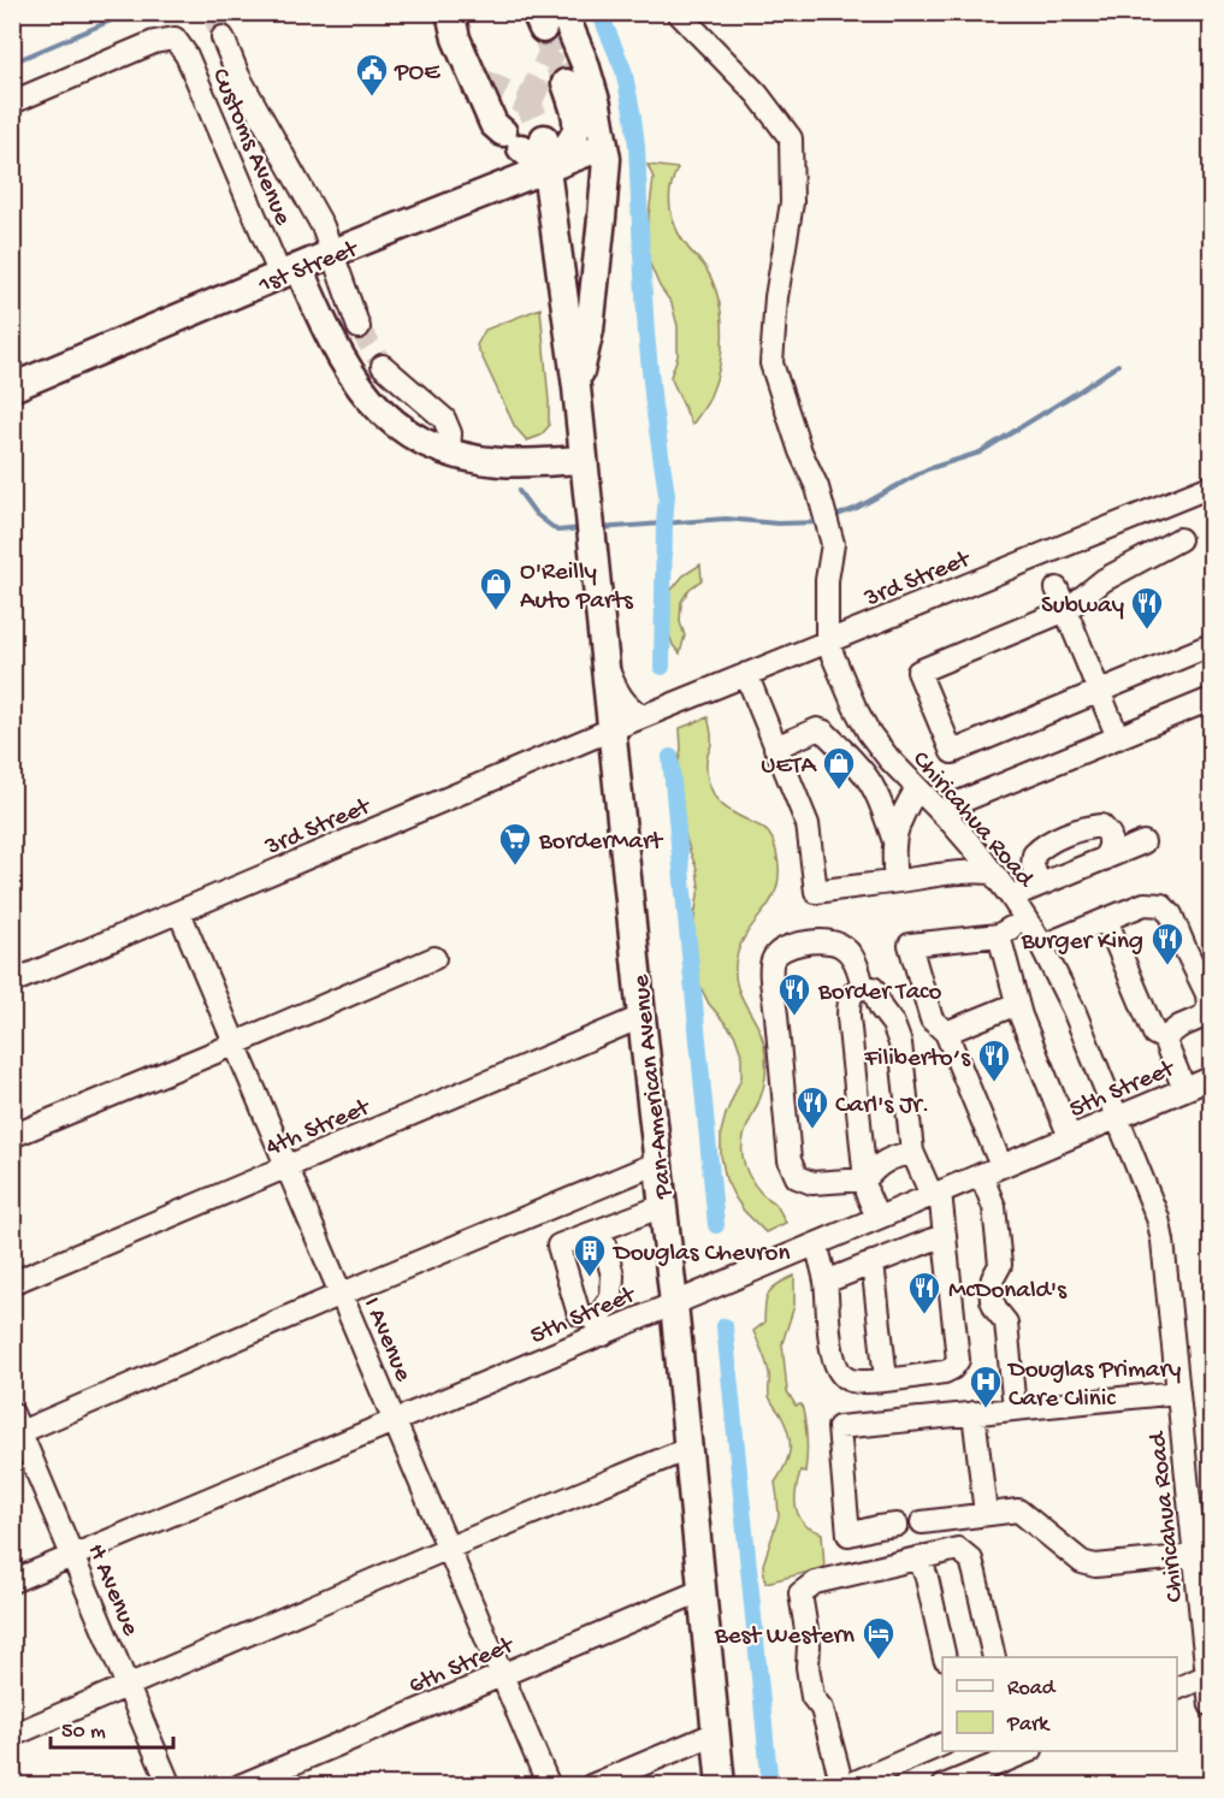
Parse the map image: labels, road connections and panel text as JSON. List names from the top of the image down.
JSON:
{
  "streets": {
    "main road": ["1st Street", "Pan-American Avenue"],
    "street": [
      "Customs Avenue",
      "3rd Street",
      "Chiricahua Road",
      "5th Street",
      "4th Street",
      "I Avenue",
      "H Avenue",
      "6th Street"
    ]
  },
  "crossings": [
    ["Customs Avenue", "1st Street"],
    ["1st Street", "Pan-American Avenue"],
    ["3rd Street", "Chiricahua Road"],
    ["3rd Street", "Pan-American Avenue"],
    ["3rd Street", "I Avenue"],
    ["Chiricahua Road", "5th Street"],
    ["Pan-American Avenue", "5th Street"],
    ["Pan-American Avenue", "4th Street"],
    ["Pan-American Avenue", "6th Street"],
    ["5th Street", "I Avenue"],
    ["5th Street", "H Avenue"],
    ["4th Street", "I Avenue"],
    ["I Avenue", "6th Street"]
  ],
  "places": {
    "public building": ["POE"],
    "shop": ["O'Reilly Auto Parts", "UETA"],
    "restaurant": [
      "Subway",
      "Burger King",
      "Border Taco",
      "Filiberto’s",
      "Carl's Jr.",
      "McDonald's"
    ],
    "supermarket": ["BorderMart"],
    "building": ["Douglas Chevron"],
    "hospital": ["Douglas Primary Care Clinic"],
    "hotel": ["Best Western"]
  },
  "legend": ["Road", "Park"],
  "scale_bar": "50 m"
}
